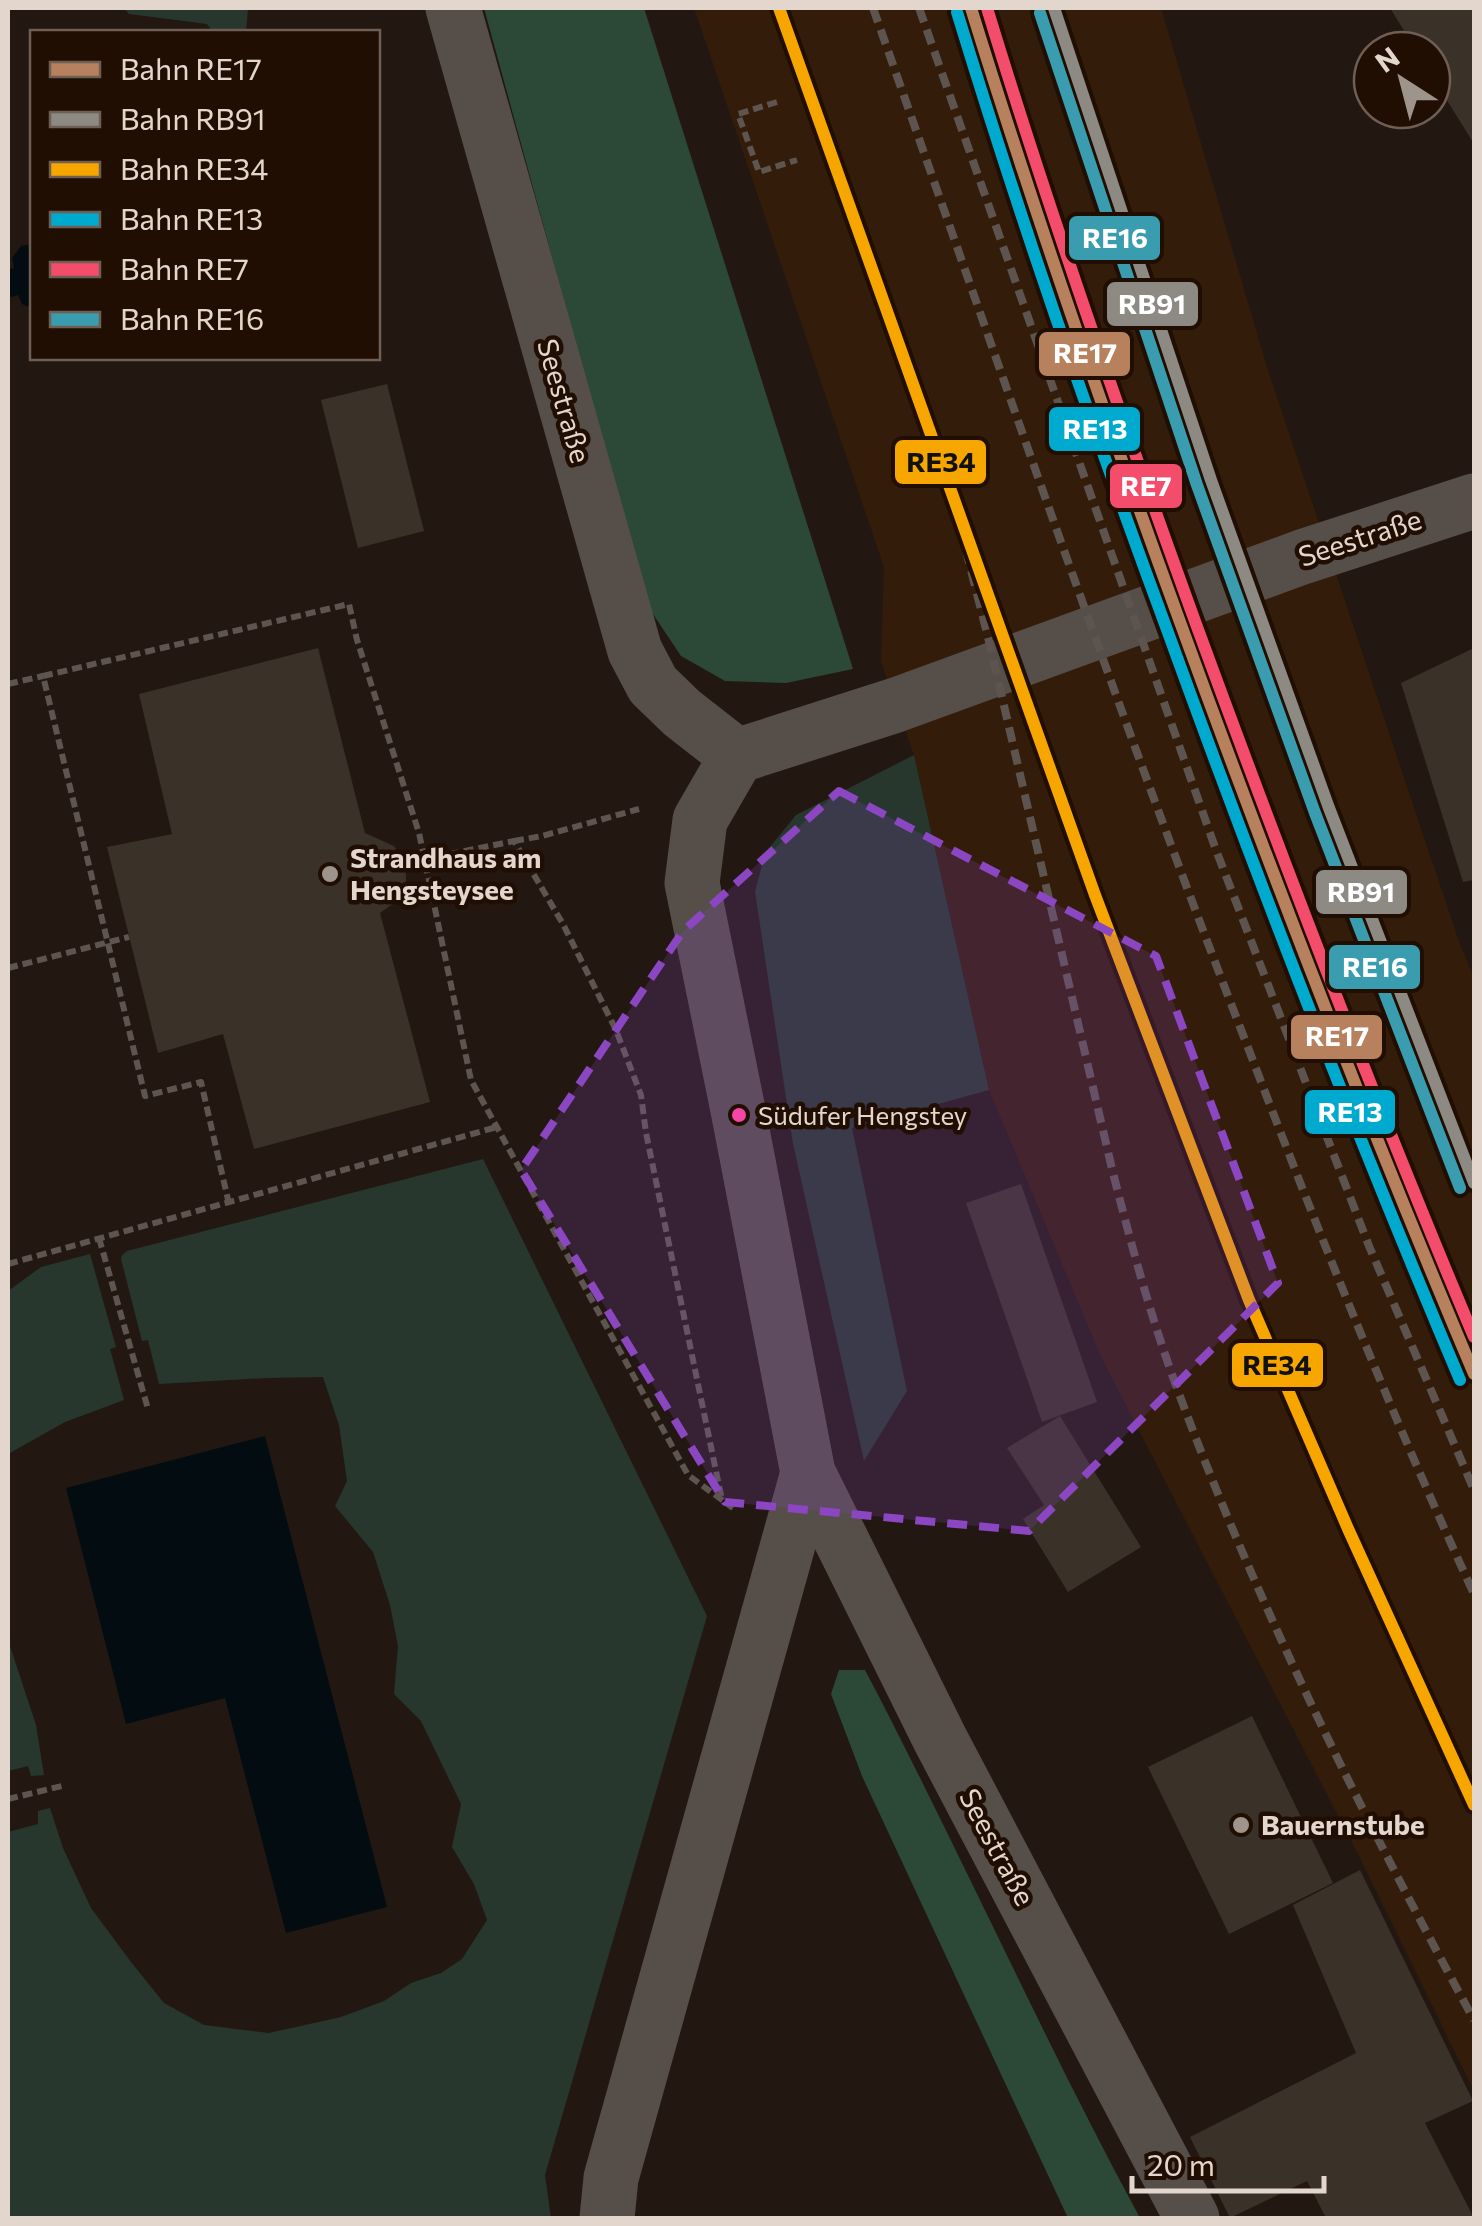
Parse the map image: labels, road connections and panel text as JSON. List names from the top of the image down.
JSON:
{
  "streets": {
    "street": ["Seestraße"]
  },
  "places": ["Strandhaus am Hengsteysee", "Südufer Hengstey", "Bauernstube"],
  "lines": [
    "rail line RE17",
    "rail line RB91",
    "rail line RE34",
    "rail line RE7",
    "rail line RE13",
    "rail line RE16"
  ],
  "legend": [
    "Bahn RE17",
    "Bahn RB91",
    "Bahn RE34",
    "Bahn RE13",
    "Bahn RE7",
    "Bahn RE16"
  ],
  "scale_bar": "20 m",
  "north": "top left"
}
